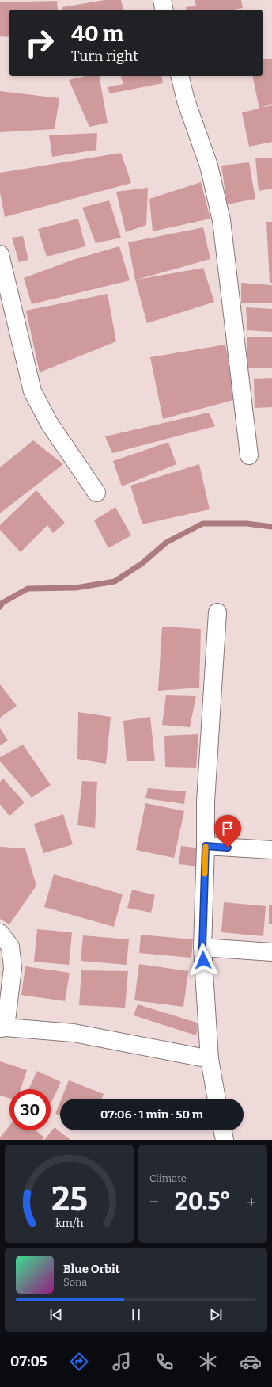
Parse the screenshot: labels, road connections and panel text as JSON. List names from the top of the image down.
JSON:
{
  "page": {
    "turn": ["40 m", "Turn right"],
    "limit": "30",
    "trip": "07:06 · 1 min · 50 m",
    "tile": "Climate",
    "heat": ["−", "20.5°", "+"],
    "song": ["Blue Orbit", "Sona"],
    "tabs": "07:05",
    "gauge": ["25", "km/h"]
  }
}
